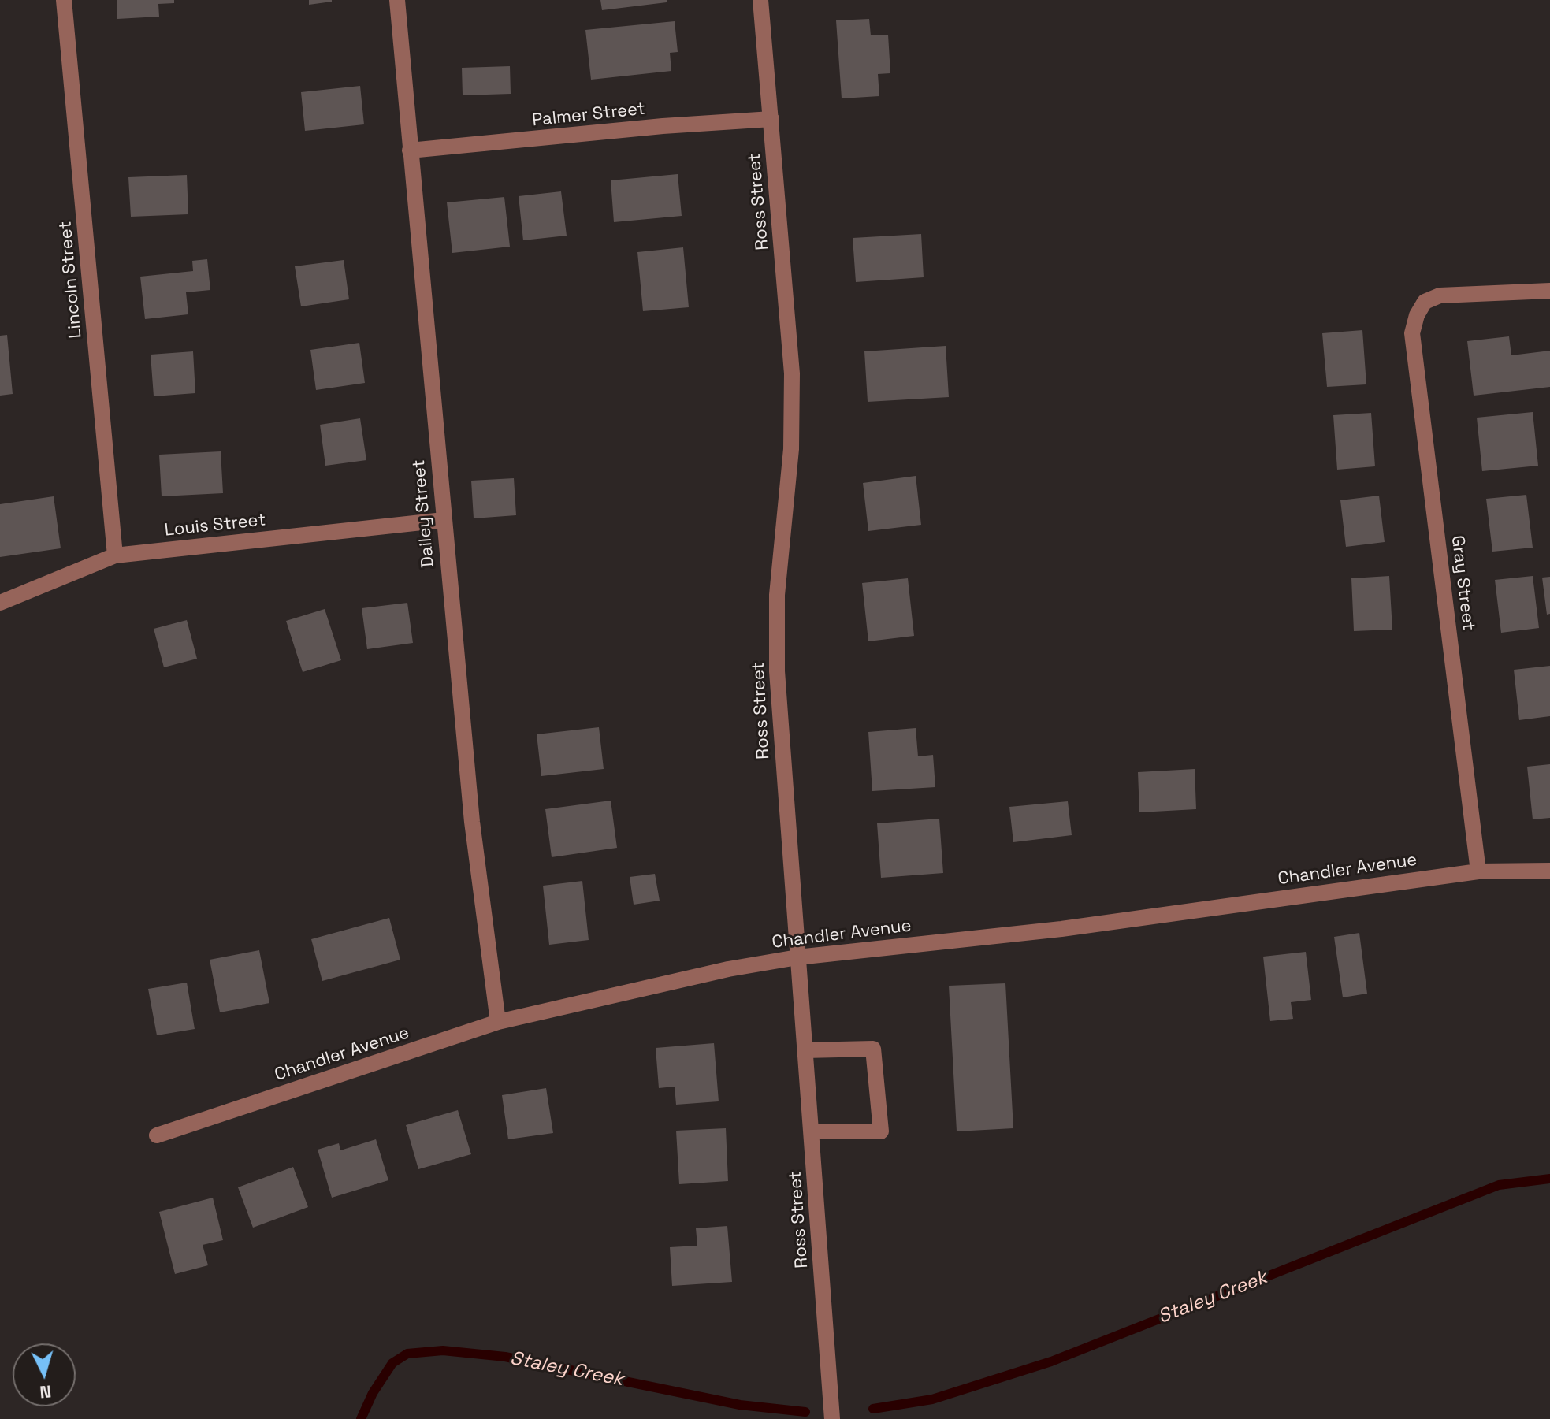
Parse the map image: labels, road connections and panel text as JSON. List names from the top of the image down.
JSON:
{
  "streets": {
    "street": [
      "Palmer Street",
      "Ross Street",
      "Lincoln Street",
      "Dailey Street",
      "Louis Street",
      "Gray Street",
      "Chandler Avenue"
    ]
  },
  "crossings": [
    ["Palmer Street", "Ross Street"],
    ["Palmer Street", "Dailey Street"],
    ["Ross Street", "Chandler Avenue"],
    ["Lincoln Street", "Louis Street"],
    ["Dailey Street", "Louis Street"],
    ["Dailey Street", "Chandler Avenue"],
    ["Gray Street", "Chandler Avenue"]
  ],
  "water": ["Staley Creek"],
  "north": "bottom"
}
